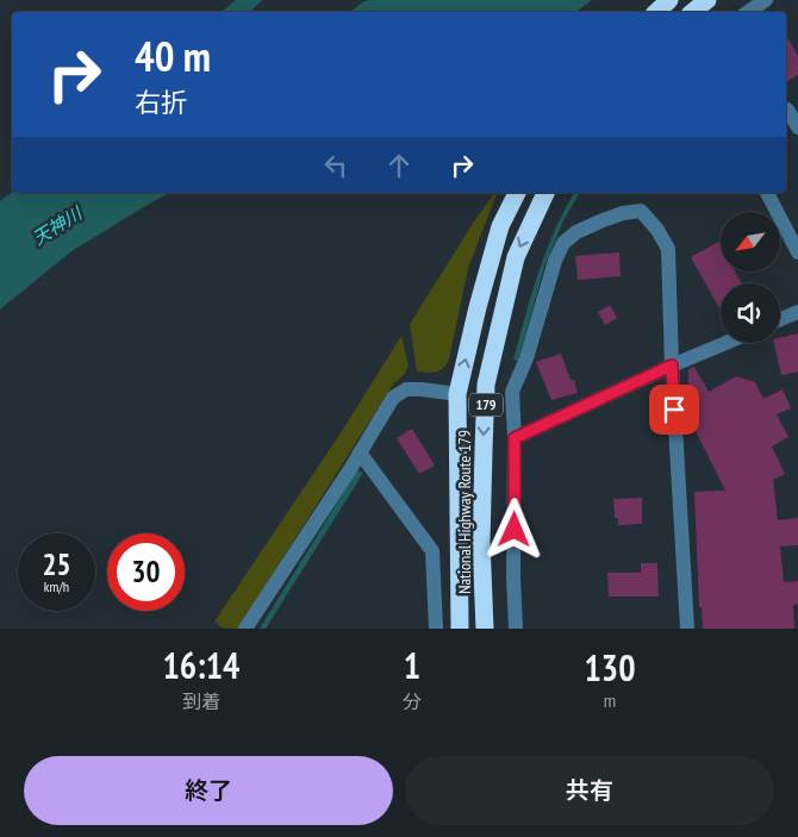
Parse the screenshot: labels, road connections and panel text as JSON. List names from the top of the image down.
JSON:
{
  "streets": {
    "highway": ["179", "National Highway Route 179"]
  },
  "water": ["天神川"],
  "north": "bottom left",
  "page": {
    "turn": ["40 m", "右折"],
    "speed": "25 km/h",
    "limit": "30",
    "eta": [
      "16:14",
      "到着",
      "1",
      "分",
      "130",
      "m"
    ],
    "buttons": ["終了", "共有"]
  }
}
